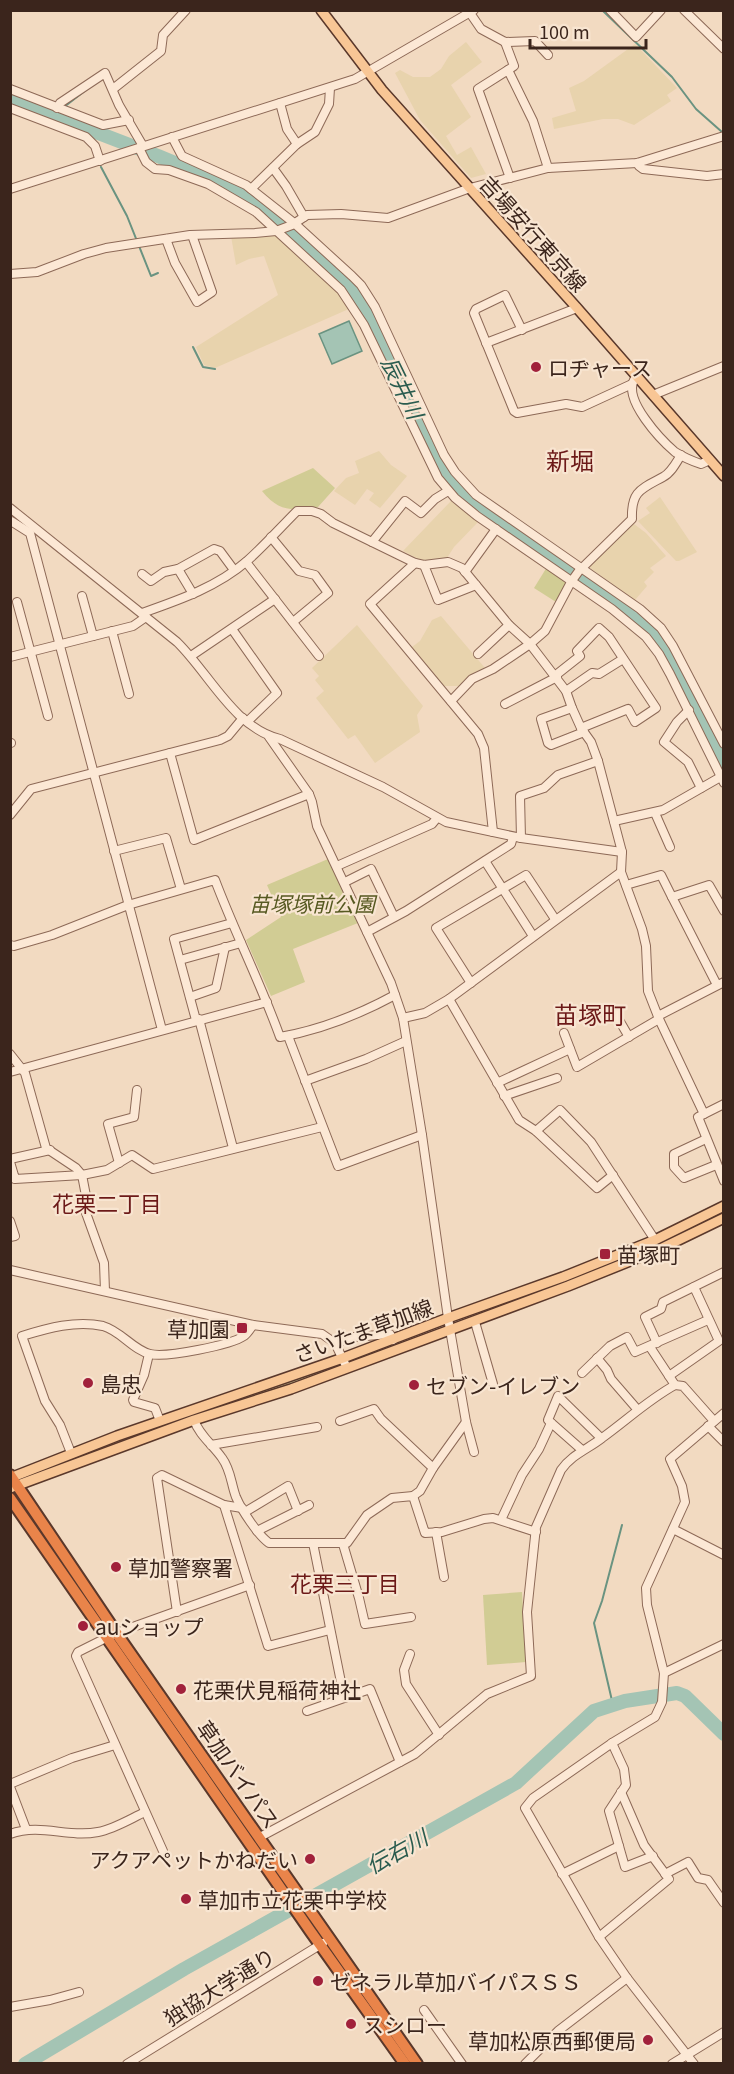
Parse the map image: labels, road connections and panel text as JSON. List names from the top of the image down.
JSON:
{
  "streets": {
    "highway": ["草加バイパス"],
    "main road": ["吉場安行東京線", "さいたま草加線"],
    "street": ["独協大学通り"]
  },
  "crossings": [
    ["さいたま草加線", "草加バイパス"],
    ["草加バイパス", "独協大学通り"]
  ],
  "districts": [
    "新堀",
    "苗塚町",
    "花栗二丁目",
    "花栗三丁目"
  ],
  "water": ["辰井川", "伝右川"],
  "parks": ["苗塚塚前公園"],
  "places": {
    "other": [
      "ロヂャース",
      "島忠",
      "セブン-イレブン",
      "草加警察署",
      "auショップ",
      "花栗伏見稲荷神社",
      "アクアペットかねだい",
      "草加市立花栗中学校",
      "ゼネラル草加バイパスＳＳ",
      "スシロー",
      "草加松原西郵便局"
    ],
    "transit": ["苗塚町", "草加園"]
  },
  "scale_bar": "100 m"
}
